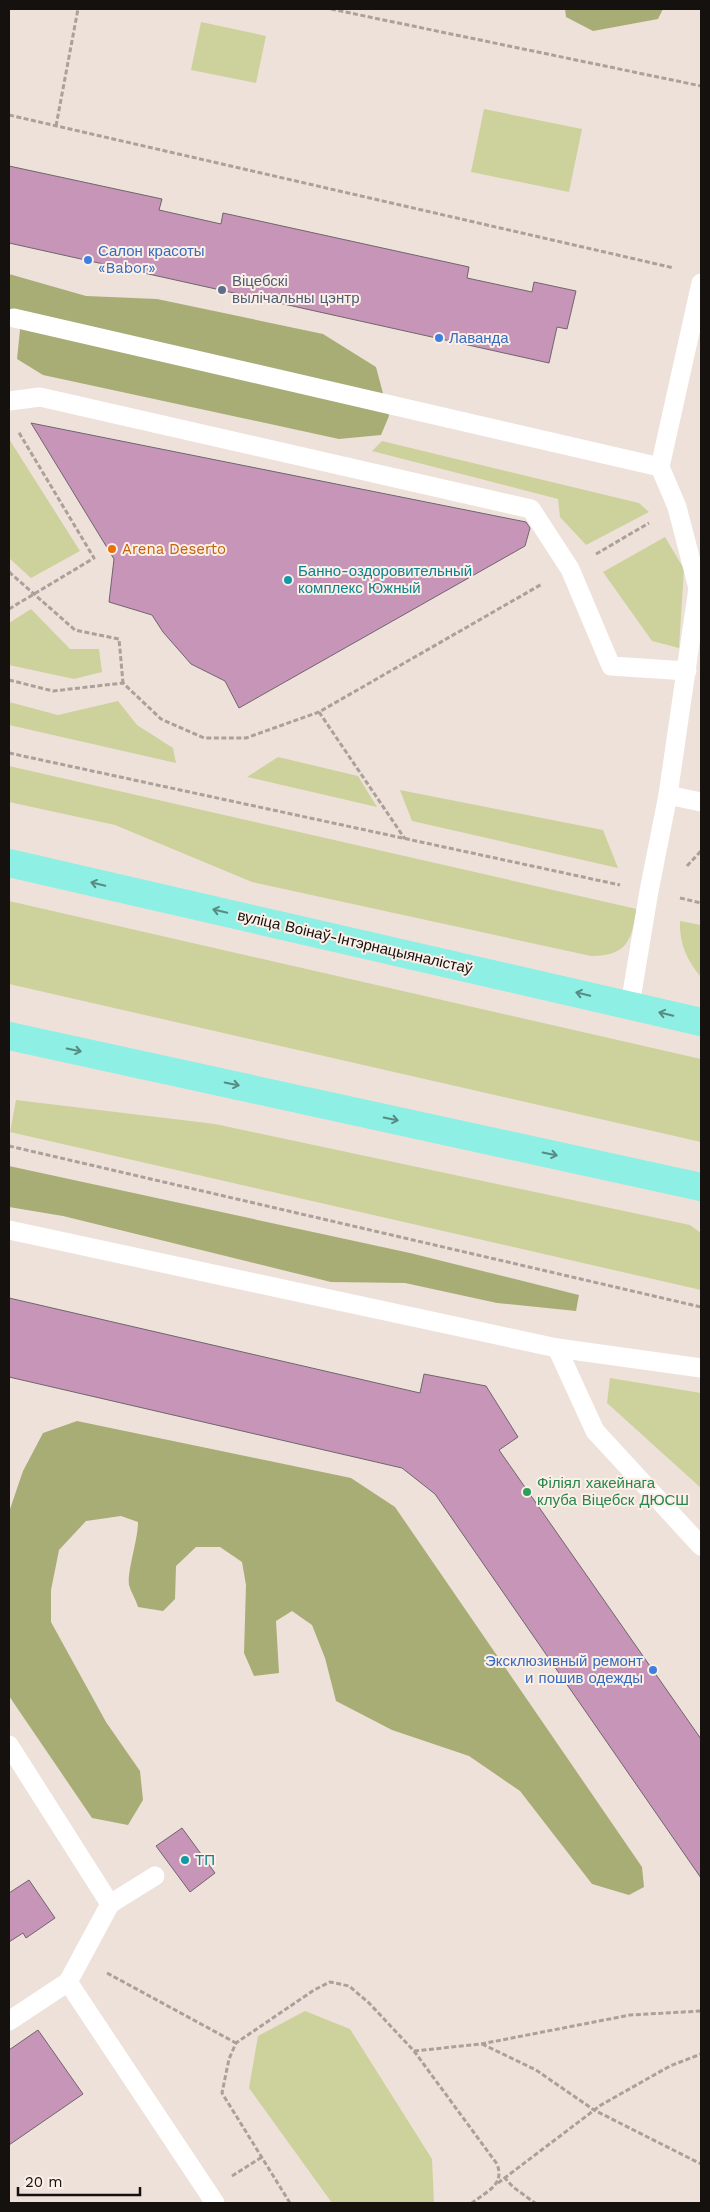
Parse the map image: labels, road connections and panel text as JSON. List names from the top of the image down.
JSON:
{
  "streets": {
    "main road": ["вуліца Воінаў-Інтэрнацыяналістаў"]
  },
  "places": [
    "Салон красоты «Babor»",
    "Віцебскі вылічальны цэнтр",
    "Лаванда",
    "Arena Deserto",
    "Банно-оздоровительный комплекс Южный",
    "Філіял хакейнага клуба Віцебск ДЮСШ",
    "Эксклюзивный ремонт и пошив одежды",
    "ТП"
  ],
  "scale_bar": "20 m"
}
